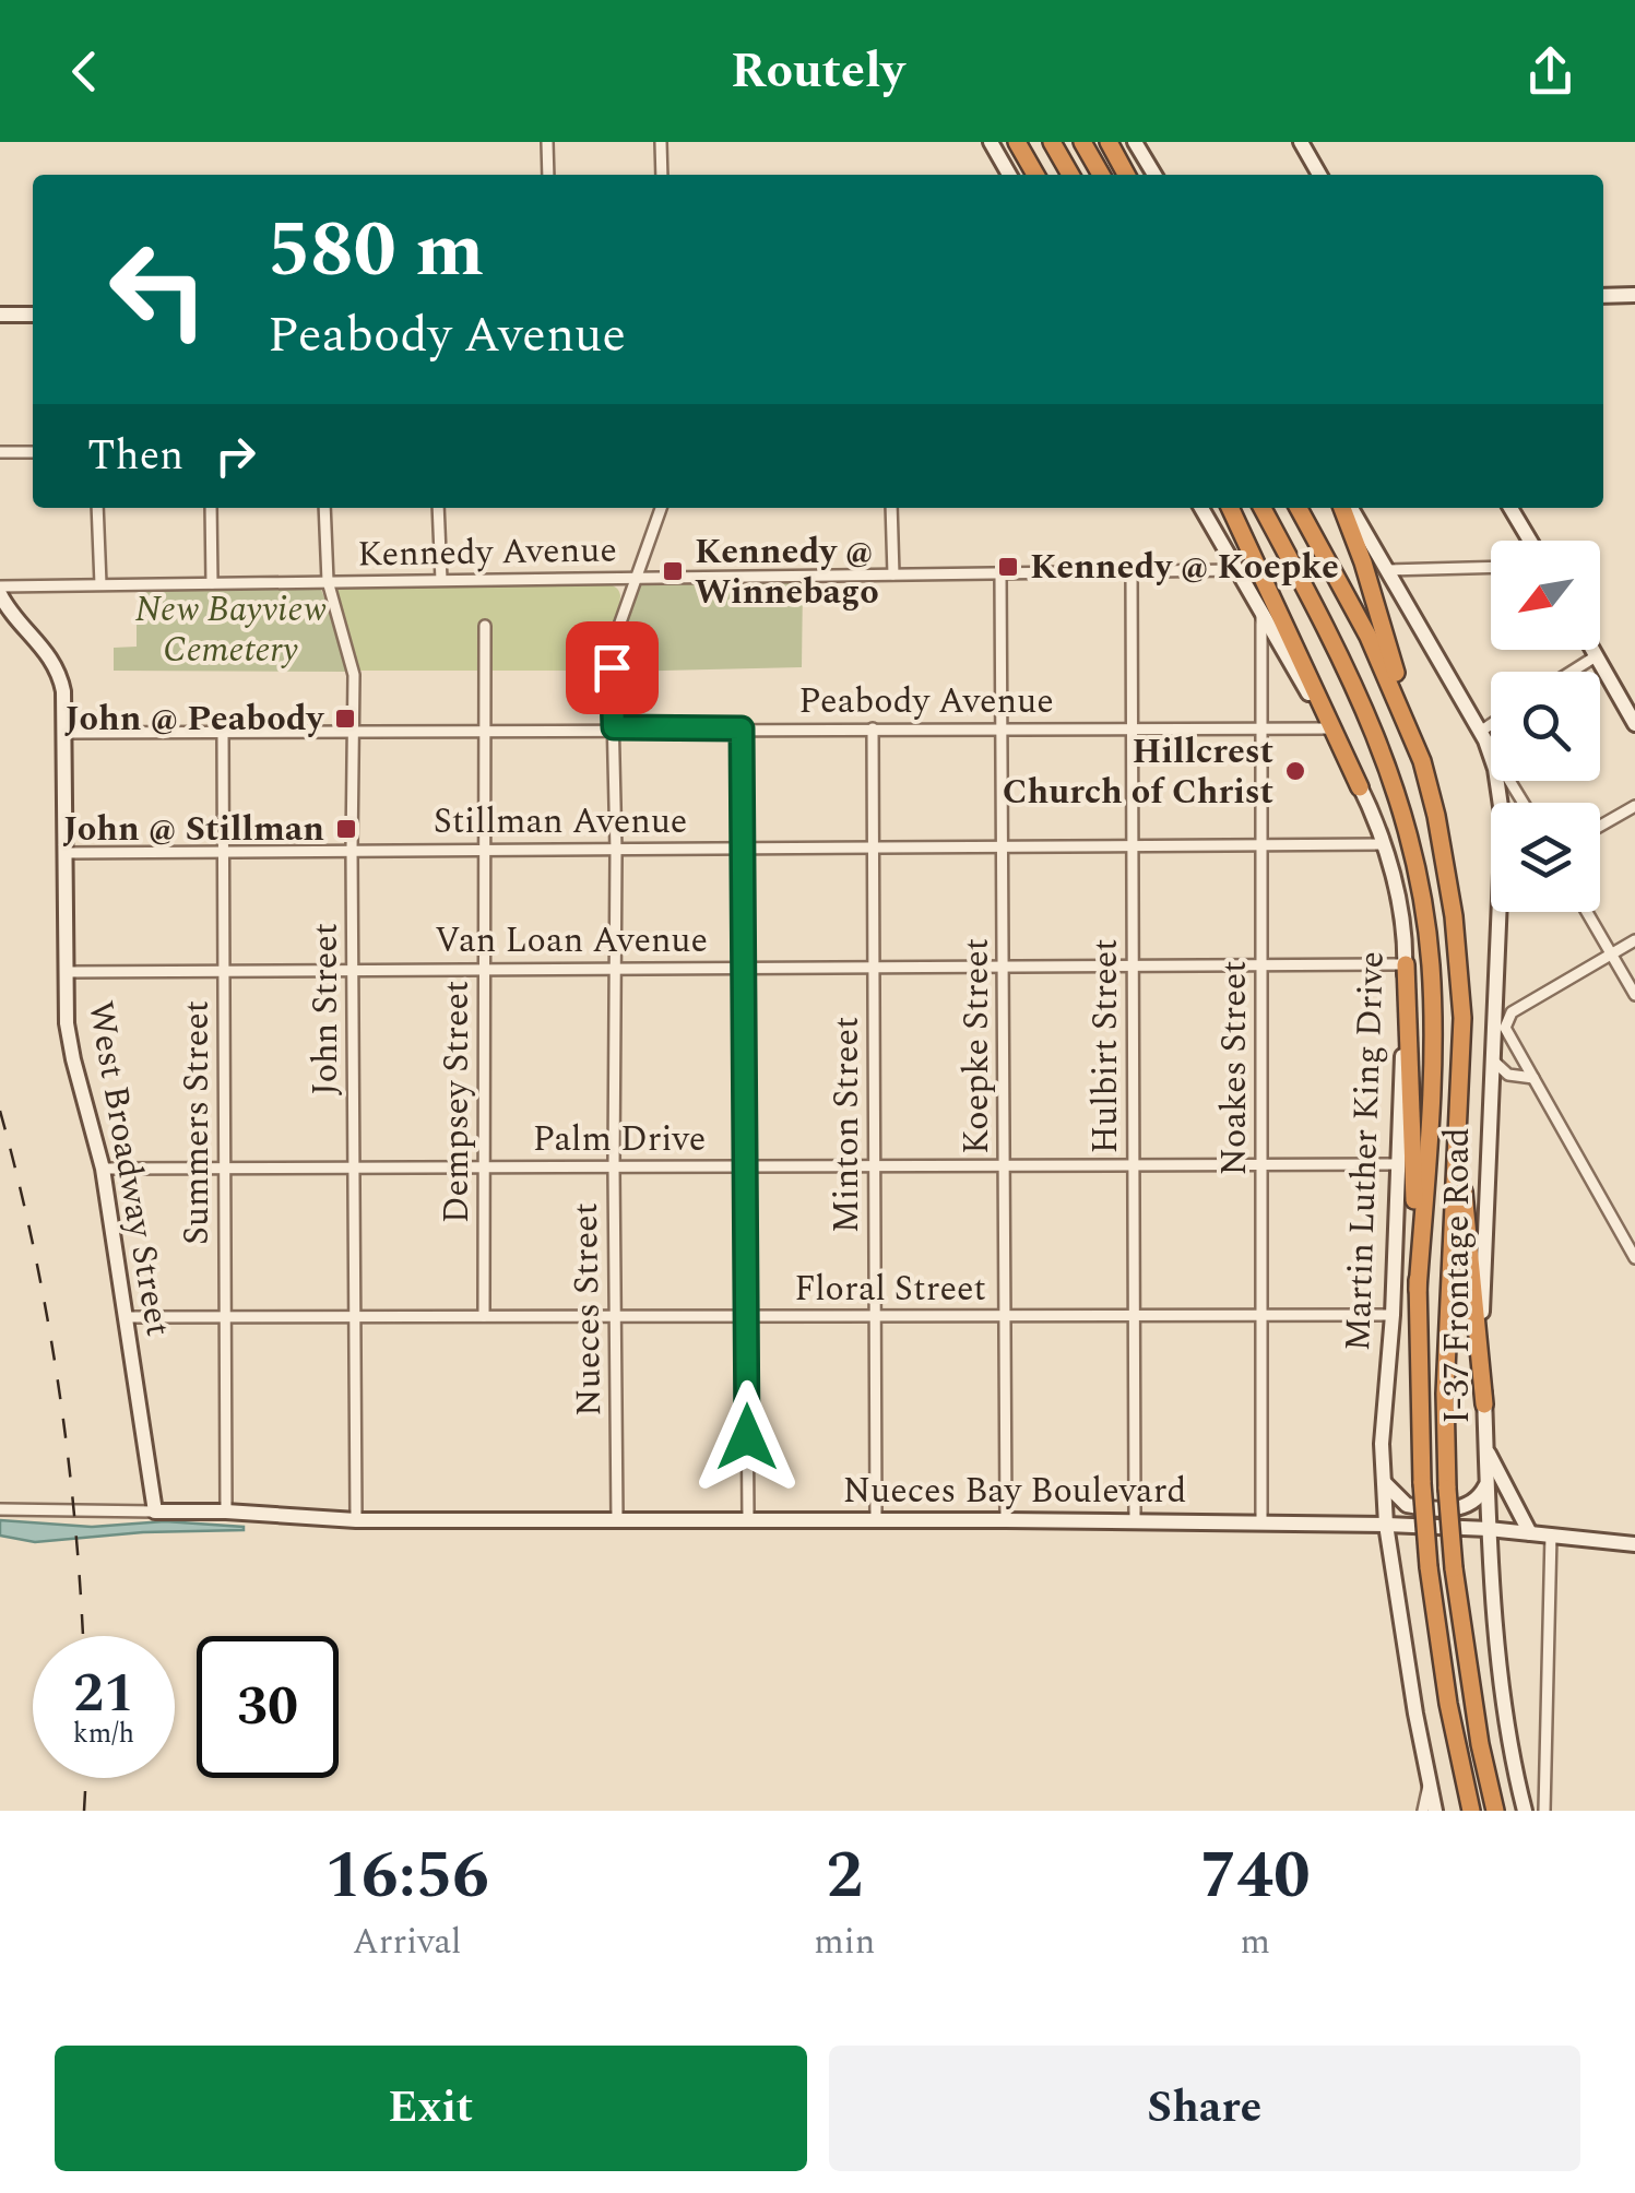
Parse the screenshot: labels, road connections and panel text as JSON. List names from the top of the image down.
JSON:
{
  "streets": {
    "main road": [
      "Martin Luther King Drive",
      "West Broadway Street",
      "I-37 Frontage Road",
      "Nueces Bay Boulevard"
    ],
    "street": [
      "Kennedy Avenue",
      "Peabody Avenue",
      "Stillman Avenue",
      "Van Loan Avenue",
      "John Street",
      "Koepke Street",
      "Hulbirt Street",
      "Noakes Street",
      "Dempsey Street",
      "Summers Street",
      "Minton Street",
      "Palm Drive",
      "Floral Street",
      "Nueces Street"
    ]
  },
  "crossings": [
    ["Kennedy Avenue", "John Street"],
    ["Kennedy Avenue", "Koepke Street"],
    ["Kennedy Avenue", "Hulbirt Street"],
    ["Kennedy Avenue", "Martin Luther King Drive"],
    ["Kennedy Avenue", "West Broadway Street"],
    ["Kennedy Avenue", "Nueces Street"],
    ["Peabody Avenue", "John Street"],
    ["Peabody Avenue", "Koepke Street"],
    ["Peabody Avenue", "Hulbirt Street"],
    ["Peabody Avenue", "Noakes Street"],
    ["Peabody Avenue", "Dempsey Street"],
    ["Peabody Avenue", "Summers Street"],
    ["Peabody Avenue", "Minton Street"],
    ["Peabody Avenue", "Martin Luther King Drive"],
    ["Peabody Avenue", "West Broadway Street"],
    ["Peabody Avenue", "Nueces Street"],
    ["Stillman Avenue", "John Street"],
    ["Stillman Avenue", "Koepke Street"],
    ["Stillman Avenue", "Hulbirt Street"],
    ["Stillman Avenue", "Noakes Street"],
    ["Stillman Avenue", "Dempsey Street"],
    ["Stillman Avenue", "Summers Street"],
    ["Stillman Avenue", "Minton Street"],
    ["Stillman Avenue", "Martin Luther King Drive"],
    ["Stillman Avenue", "West Broadway Street"],
    ["Stillman Avenue", "Nueces Street"],
    ["Van Loan Avenue", "John Street"],
    ["Van Loan Avenue", "Koepke Street"],
    ["Van Loan Avenue", "Hulbirt Street"],
    ["Van Loan Avenue", "Noakes Street"],
    ["Van Loan Avenue", "Dempsey Street"],
    ["Van Loan Avenue", "Summers Street"],
    ["Van Loan Avenue", "Minton Street"],
    ["Van Loan Avenue", "Martin Luther King Drive"],
    ["Van Loan Avenue", "West Broadway Street"],
    ["Van Loan Avenue", "Nueces Street"],
    ["John Street", "Palm Drive"],
    ["John Street", "Floral Street"],
    ["John Street", "Nueces Bay Boulevard"],
    ["Koepke Street", "Palm Drive"],
    ["Koepke Street", "Floral Street"],
    ["Koepke Street", "Nueces Bay Boulevard"],
    ["Hulbirt Street", "Palm Drive"],
    ["Hulbirt Street", "Floral Street"],
    ["Hulbirt Street", "Nueces Bay Boulevard"],
    ["Noakes Street", "Palm Drive"],
    ["Noakes Street", "Martin Luther King Drive"],
    ["Noakes Street", "Floral Street"],
    ["Noakes Street", "Nueces Bay Boulevard"],
    ["Dempsey Street", "Palm Drive"],
    ["Dempsey Street", "Floral Street"],
    ["Summers Street", "Palm Drive"],
    ["Summers Street", "Floral Street"],
    ["Summers Street", "Nueces Bay Boulevard"],
    ["Minton Street", "Palm Drive"],
    ["Minton Street", "Floral Street"],
    ["Minton Street", "Nueces Bay Boulevard"],
    ["Palm Drive", "Martin Luther King Drive"],
    ["Palm Drive", "West Broadway Street"],
    ["Palm Drive", "Nueces Street"],
    ["Martin Luther King Drive", "Floral Street"],
    ["Martin Luther King Drive", "Nueces Bay Boulevard"],
    ["West Broadway Street", "Floral Street"],
    ["West Broadway Street", "Nueces Bay Boulevard"],
    ["I-37 Frontage Road", "Nueces Bay Boulevard"],
    ["Floral Street", "Nueces Street"],
    ["Nueces Street", "Nueces Bay Boulevard"]
  ],
  "parks": ["New Bayview Cemetery"],
  "places": {
    "transit": [
      "Kennedy @ Koepke",
      "Kennedy @ Winnebago",
      "John @ Peabody",
      "John @ Stillman"
    ],
    "other": ["Hillcrest Church of Christ"]
  },
  "north": "bottom left",
  "page": {
    "header": "Routely",
    "turn": ["580 m", "Peabody Avenue"],
    "then": "Then",
    "speed": "21 km/h",
    "limit": "30",
    "eta": [
      "16:56",
      "Arrival",
      "2",
      "min",
      "740",
      "m"
    ],
    "buttons": ["Exit", "Share"]
  }
}
